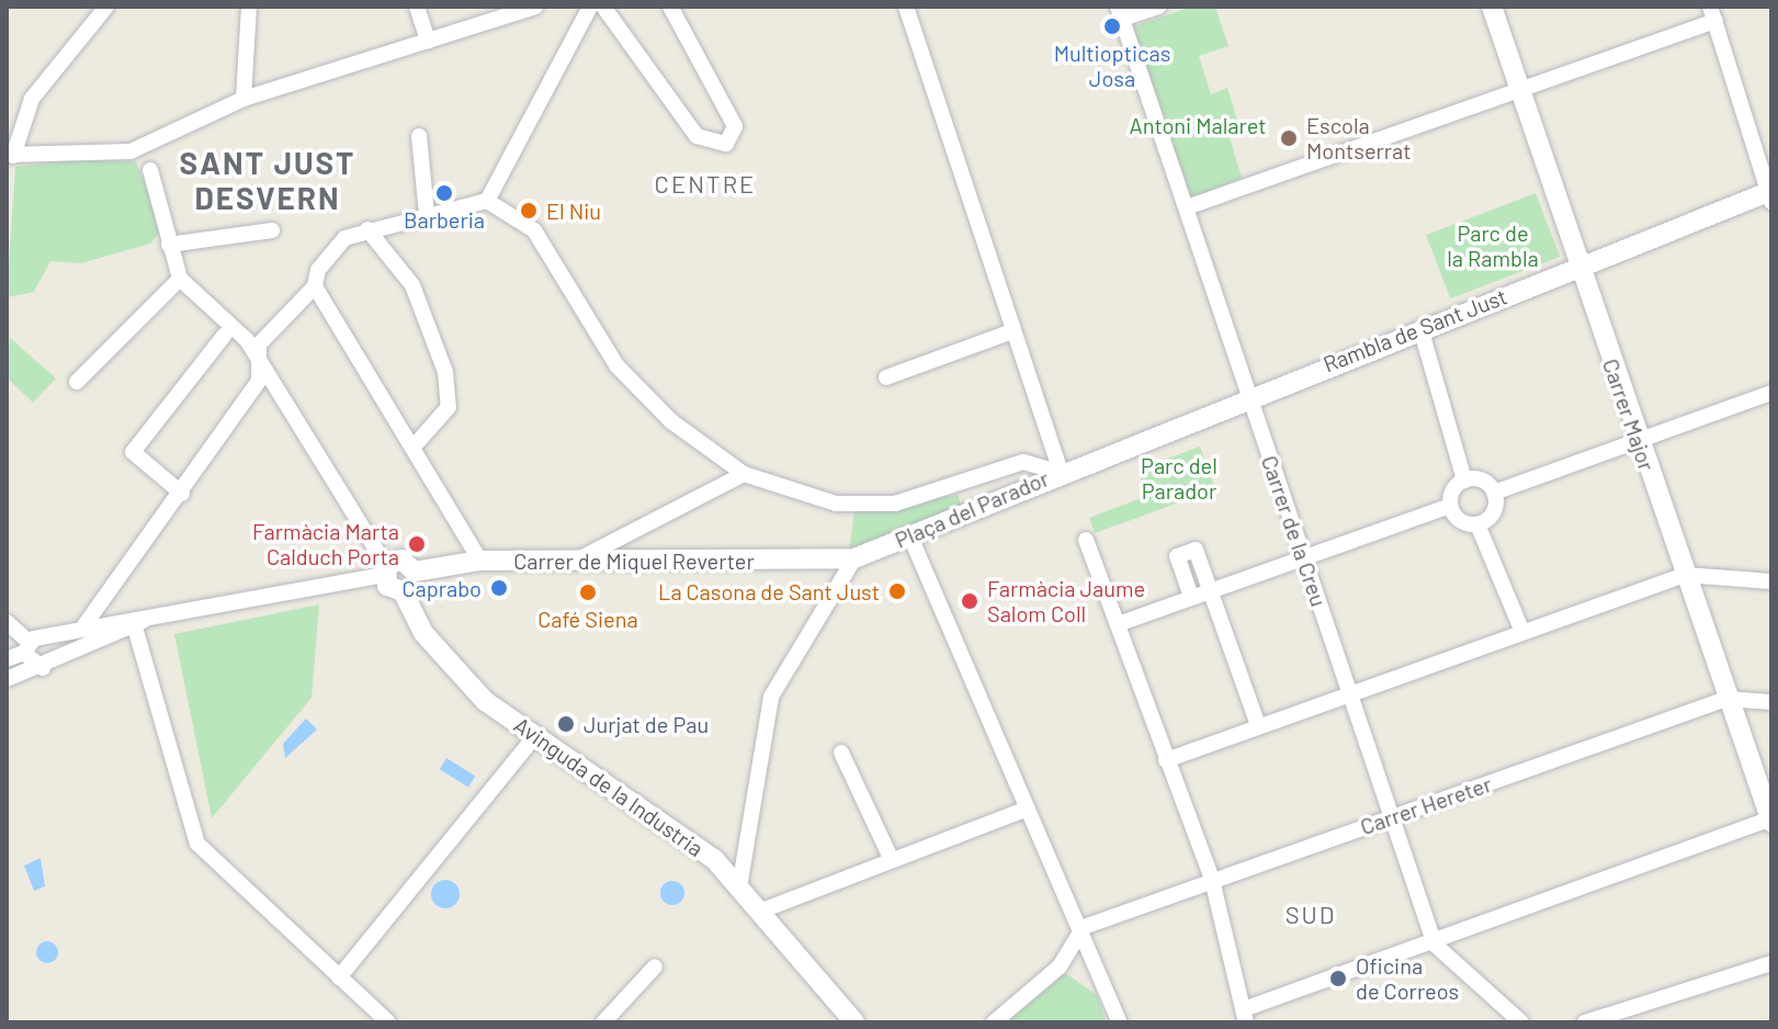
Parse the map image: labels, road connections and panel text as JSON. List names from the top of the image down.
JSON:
{
  "streets": {
    "street": [
      "Rambla de Sant Just",
      "Carrer Major",
      "Plaça del Parador",
      "Carrer de la Creu",
      "Carrer de Miquel Reverter",
      "Avinguda de la Industria",
      "Carrer Hereter"
    ]
  },
  "crossings": [
    ["Rambla de Sant Just", "Carrer Major"],
    ["Rambla de Sant Just", "Plaça del Parador"],
    ["Rambla de Sant Just", "Carrer de la Creu"],
    ["Carrer Major", "Carrer Hereter"],
    ["Plaça del Parador", "Carrer de Miquel Reverter"],
    ["Carrer de la Creu", "Carrer Hereter"]
  ],
  "districts": ["SANT JUST DESVERN", "CENTRE", "SUD"],
  "parks": ["Antoni Malaret", "Parc de la Rambla", "Parc del Parador"],
  "places": [
    "Multiopticas Josa",
    "Escola Montserrat",
    "Barberia",
    "El Niu",
    "Farmàcia Marta Calduch Porta",
    "Caprabo",
    "La Casona de Sant Just",
    "Café Siena",
    "Farmàcia Jaume Salom Coll",
    "Jurjat de Pau",
    "Oficina de Correos"
  ]
}
